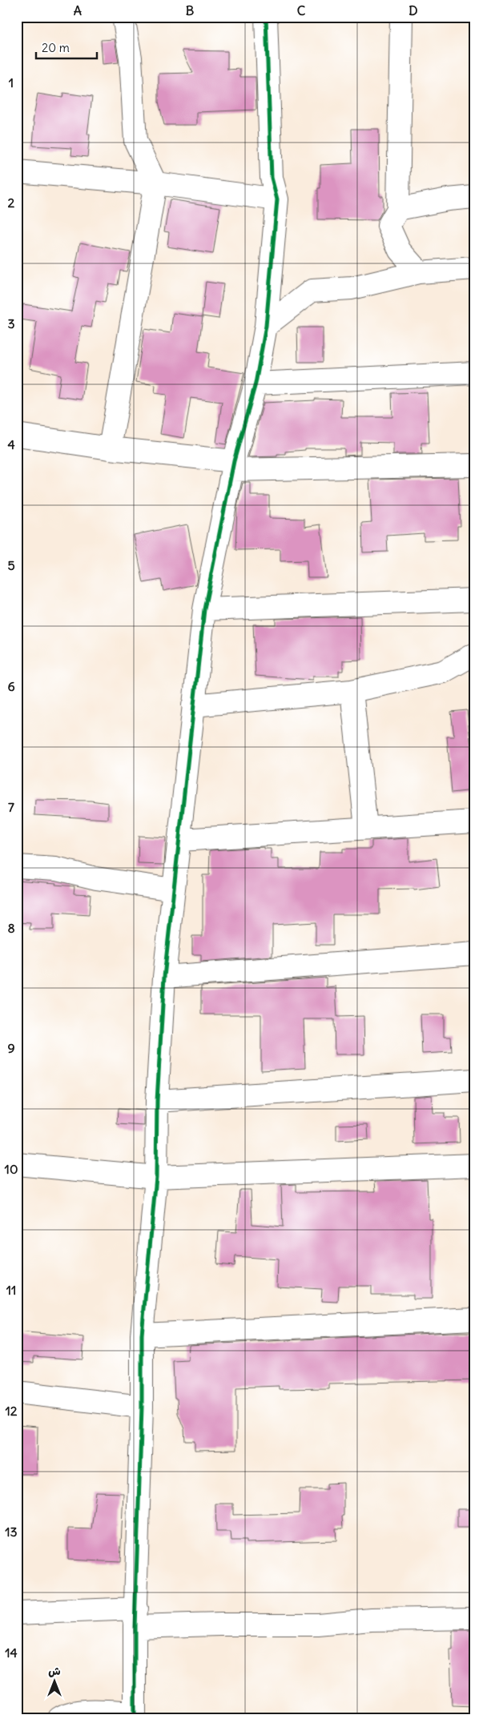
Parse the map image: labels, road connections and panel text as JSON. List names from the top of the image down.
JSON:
{
  "scale_bar": "20 m",
  "north": "top",
  "grid": {
    "columns": [
      "A",
      "B",
      "C",
      "D"
    ],
    "rows": [
      "1",
      "2",
      "3",
      "4",
      "5",
      "6",
      "7",
      "8",
      "9",
      "10",
      "11",
      "12",
      "13",
      "14"
    ]
  }
}
